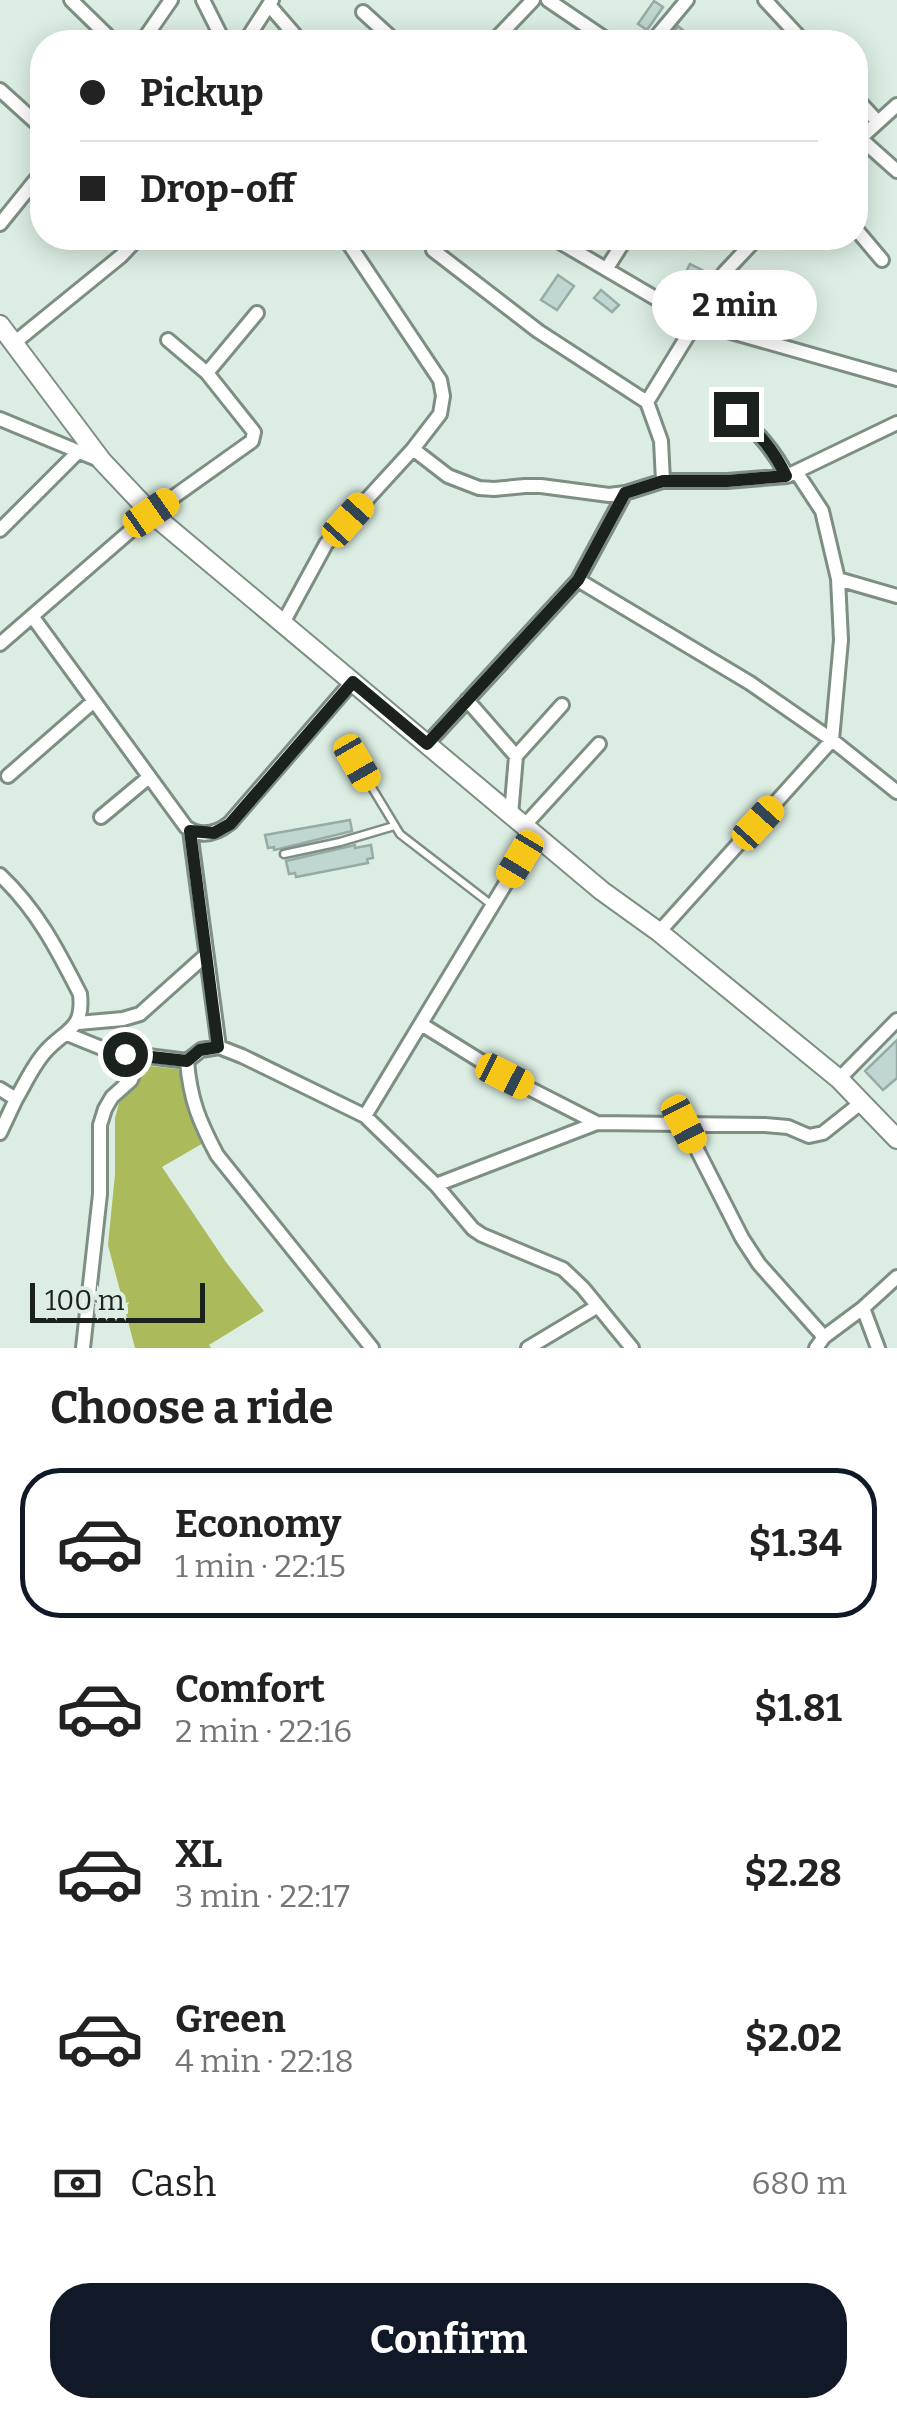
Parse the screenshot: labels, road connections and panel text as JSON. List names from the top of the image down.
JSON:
{
  "scale_bar": "100 m",
  "page": {
    "banner": ["Pickup", "Drop-off"],
    "bubble": "2 min",
    "scale": "100 m",
    "heading": "Choose a ride",
    "list": [
      {
        "name": "Economy",
        "note": "1 min · 22:15",
        "value": "$1.34"
      },
      {
        "name": "Comfort",
        "note": "2 min · 22:16",
        "value": "$1.81"
      },
      {
        "name": "XL",
        "note": "3 min · 22:17",
        "value": "$2.28"
      },
      {
        "name": "Green",
        "note": "4 min · 22:18",
        "value": "$2.02"
      }
    ],
    "pay": ["Cash", "680 m"],
    "buttons": "Confirm"
  }
}
